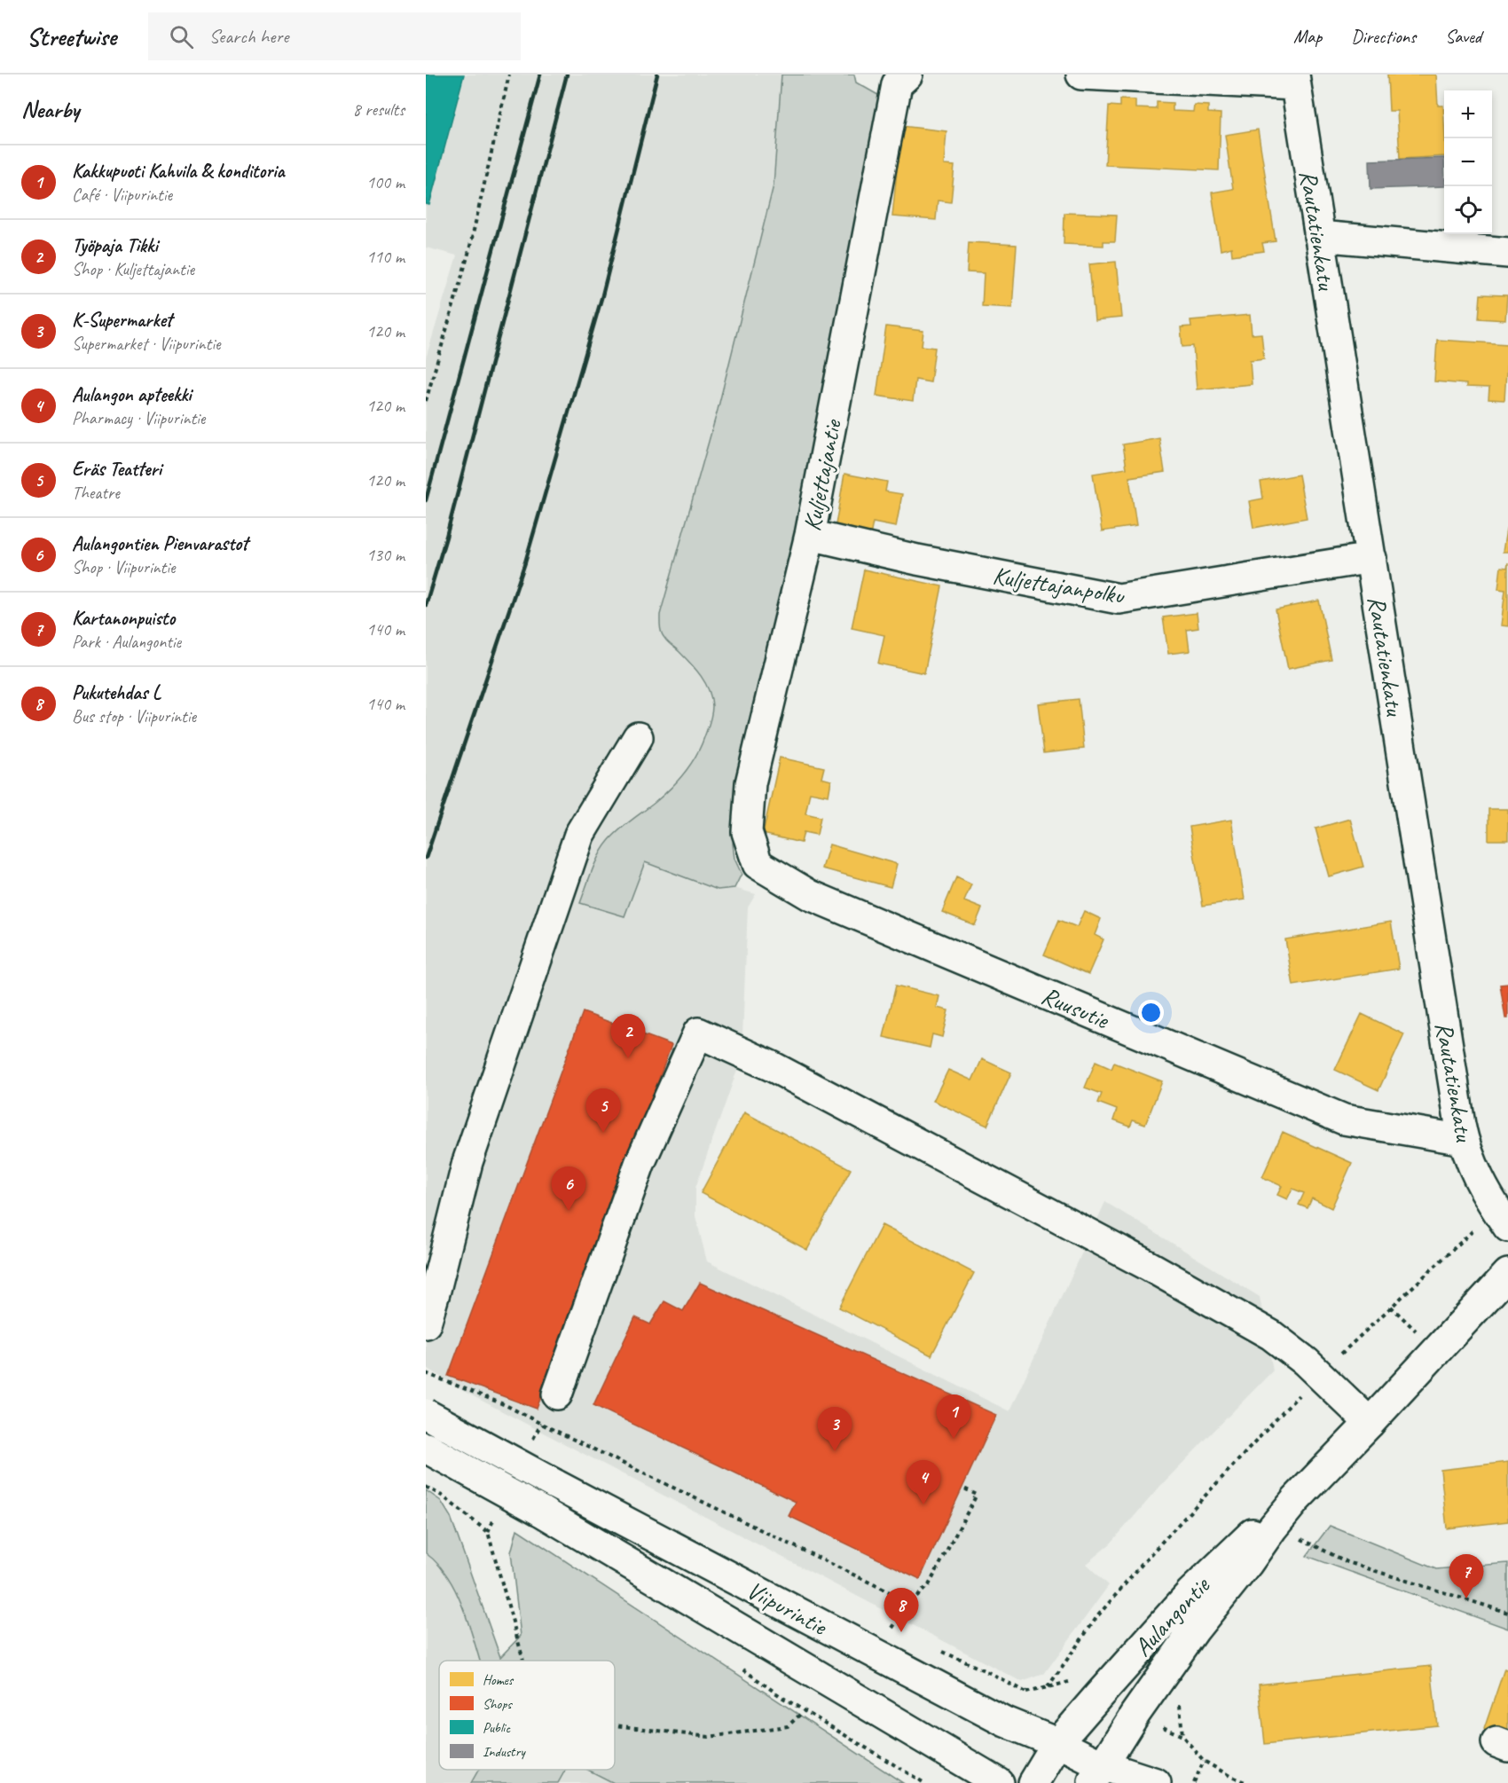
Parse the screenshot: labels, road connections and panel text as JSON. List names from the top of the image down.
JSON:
{
  "streets": {
    "street": [
      "Rautatienkatu",
      "Kuljettajantie",
      "Kuljettajanpolku",
      "Ruusutie",
      "Viipurintie",
      "Aulangontie"
    ]
  },
  "crossings": [
    ["Rautatienkatu", "Kuljettajanpolku"],
    ["Rautatienkatu", "Ruusutie"],
    ["Kuljettajantie", "Kuljettajanpolku"],
    ["Kuljettajantie", "Ruusutie"],
    ["Viipurintie", "Aulangontie"]
  ],
  "legend": [
    "Homes",
    "Shops",
    "Public",
    "Industry"
  ],
  "page": {
    "header": "Streetwise",
    "search": "Search here",
    "nav": ["Map", "Directions", "Saved"],
    "heading": ["Nearby", "8 results"],
    "map_buttons": ["+", "−"],
    "list": [
      {
        "mark": "1",
        "name": "Kakkupuoti Kahvila & konditoria",
        "note": "Café · Viipurintie",
        "value": "100 m"
      },
      {
        "mark": "2",
        "name": "Työpaja Tikki",
        "note": "Shop · Kuljettajantie",
        "value": "110 m"
      },
      {
        "mark": "3",
        "name": "K-Supermarket",
        "note": "Supermarket · Viipurintie",
        "value": "120 m"
      },
      {
        "mark": "4",
        "name": "Aulangon apteekki",
        "note": "Pharmacy · Viipurintie",
        "value": "120 m"
      },
      {
        "mark": "5",
        "name": "Eräs Teatteri",
        "note": "Theatre",
        "value": "120 m"
      },
      {
        "mark": "6",
        "name": "Aulangontien Pienvarastot",
        "note": "Shop · Viipurintie",
        "value": "130 m"
      },
      {
        "mark": "7",
        "name": "Kartanonpuisto",
        "note": "Park · Aulangontie",
        "value": "140 m"
      },
      {
        "mark": "8",
        "name": "Pukutehdas L",
        "note": "Bus stop · Viipurintie",
        "value": "140 m"
      }
    ],
    "pins": [
      "2",
      "5",
      "6",
      "1",
      "3",
      "4",
      "7",
      "8"
    ]
  }
}
